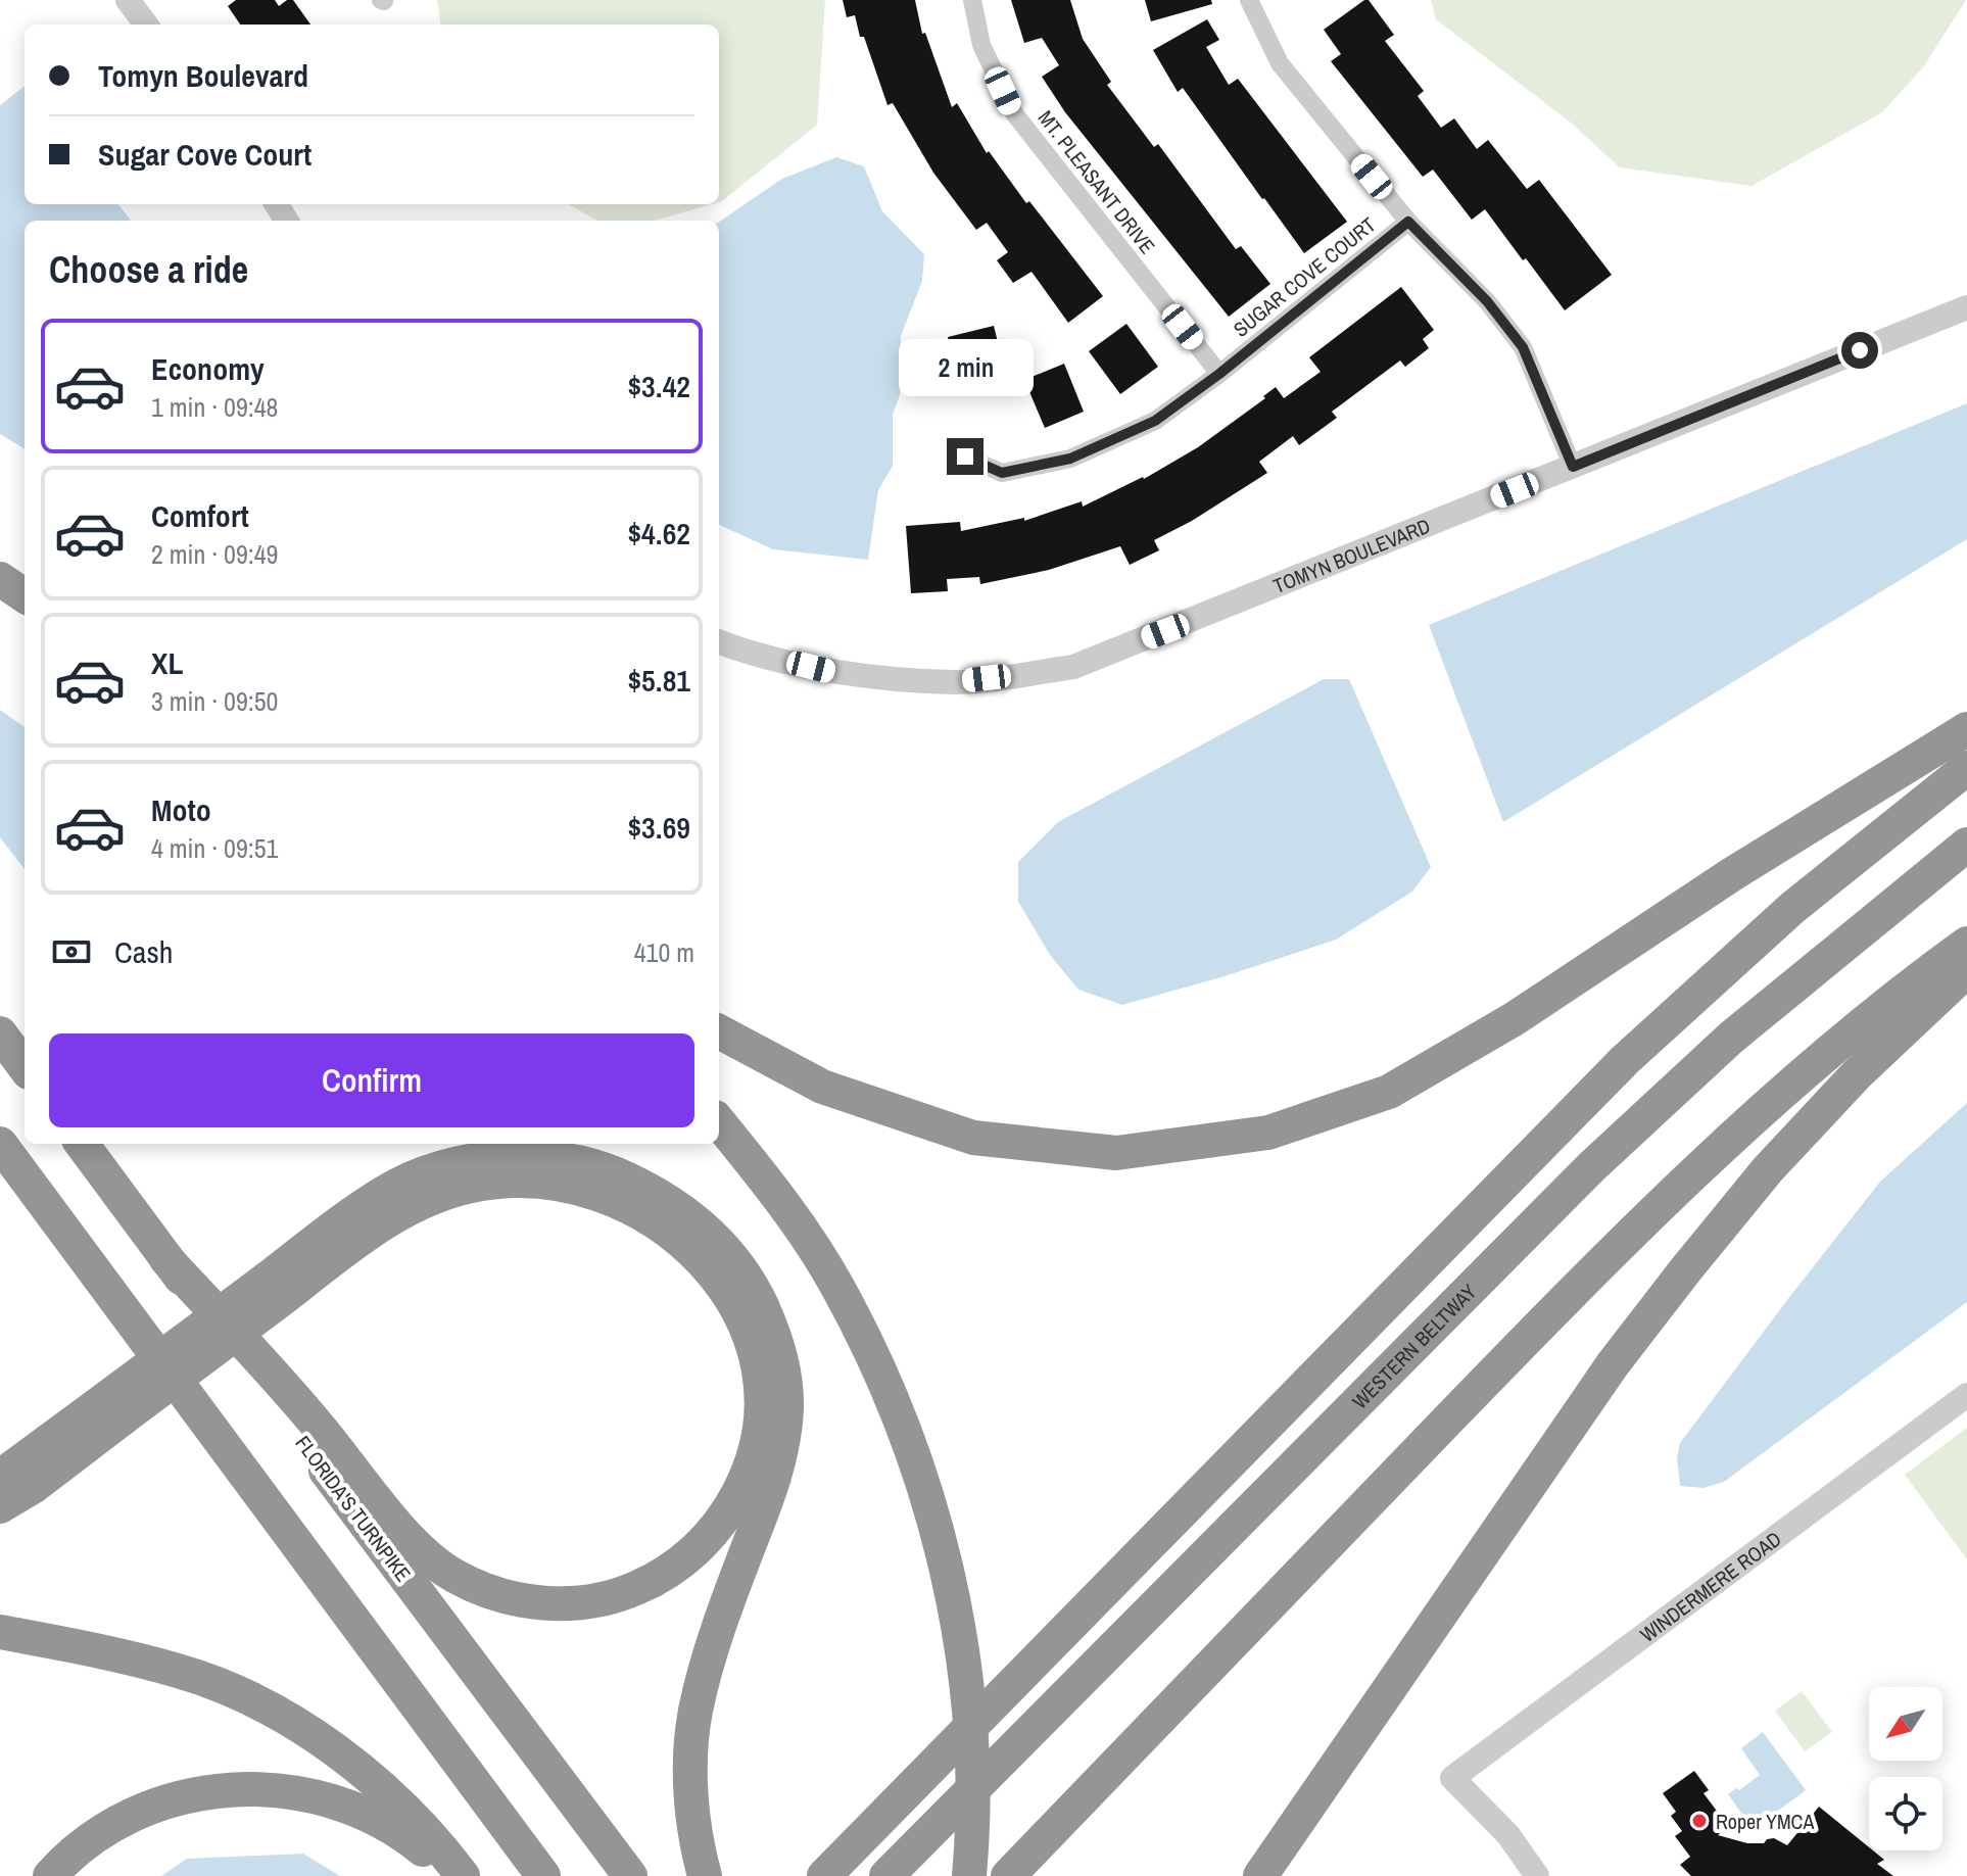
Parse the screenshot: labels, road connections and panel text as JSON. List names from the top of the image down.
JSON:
{
  "streets": {
    "highway": ["WESTERN BELTWAY", "FLORIDA'S TURNPIKE"],
    "street": [
      "MT. PLEASANT DRIVE",
      "SUGAR COVE COURT",
      "TOMYN BOULEVARD",
      "WINDERMERE ROAD"
    ]
  },
  "crossings": [
    ["MT. PLEASANT DRIVE", "SUGAR COVE COURT"]
  ],
  "places": ["Roper YMCA"],
  "north": "bottom left",
  "page": {
    "banner": ["Tomyn Boulevard", "Sugar Cove Court"],
    "heading": "Choose a ride",
    "list": [
      {
        "name": "Economy",
        "note": "1 min · 09:48",
        "value": "$3.42"
      },
      {
        "name": "Comfort",
        "note": "2 min · 09:49",
        "value": "$4.62"
      },
      {
        "name": "XL",
        "note": "3 min · 09:50",
        "value": "$5.81"
      },
      {
        "name": "Moto",
        "note": "4 min · 09:51",
        "value": "$3.69"
      }
    ],
    "bubble": "2 min",
    "pay": ["Cash", "410 m"],
    "buttons": "Confirm"
  }
}
